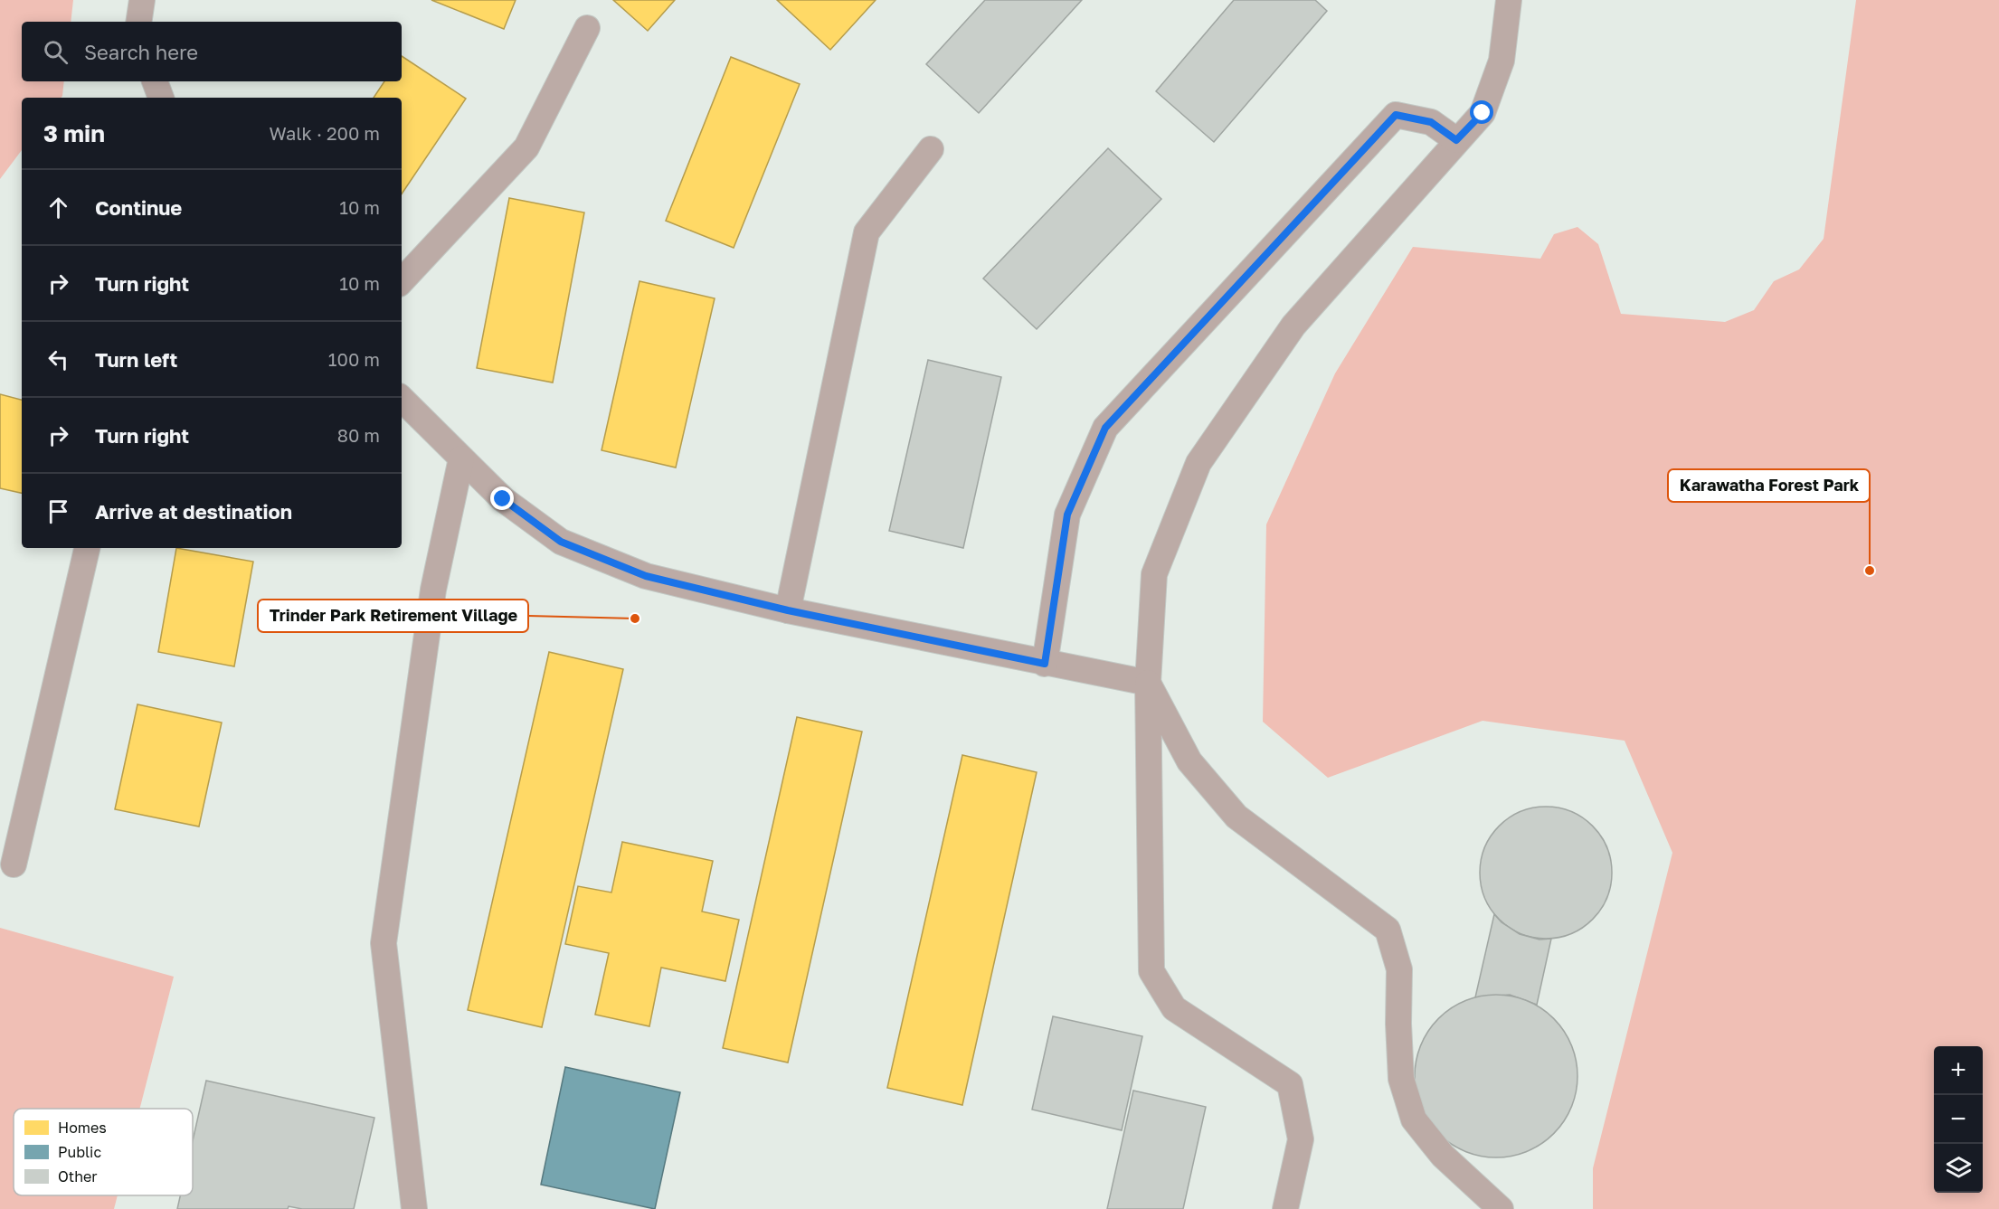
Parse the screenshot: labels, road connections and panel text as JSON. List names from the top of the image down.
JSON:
{
  "places": ["Karawatha Forest Park", "Trinder Park Retirement Village"],
  "legend": ["Homes", "Public", "Other"],
  "page": {
    "search": "Search here",
    "heading": ["3 min", "Walk · 200 m"],
    "list": [
      ["Continue", "10 m"],
      ["Turn right", "10 m"],
      ["Turn left", "100 m"],
      ["Turn right", "80 m"],
      "Arrive at destination"
    ],
    "map_buttons": ["+", "−"]
  }
}
